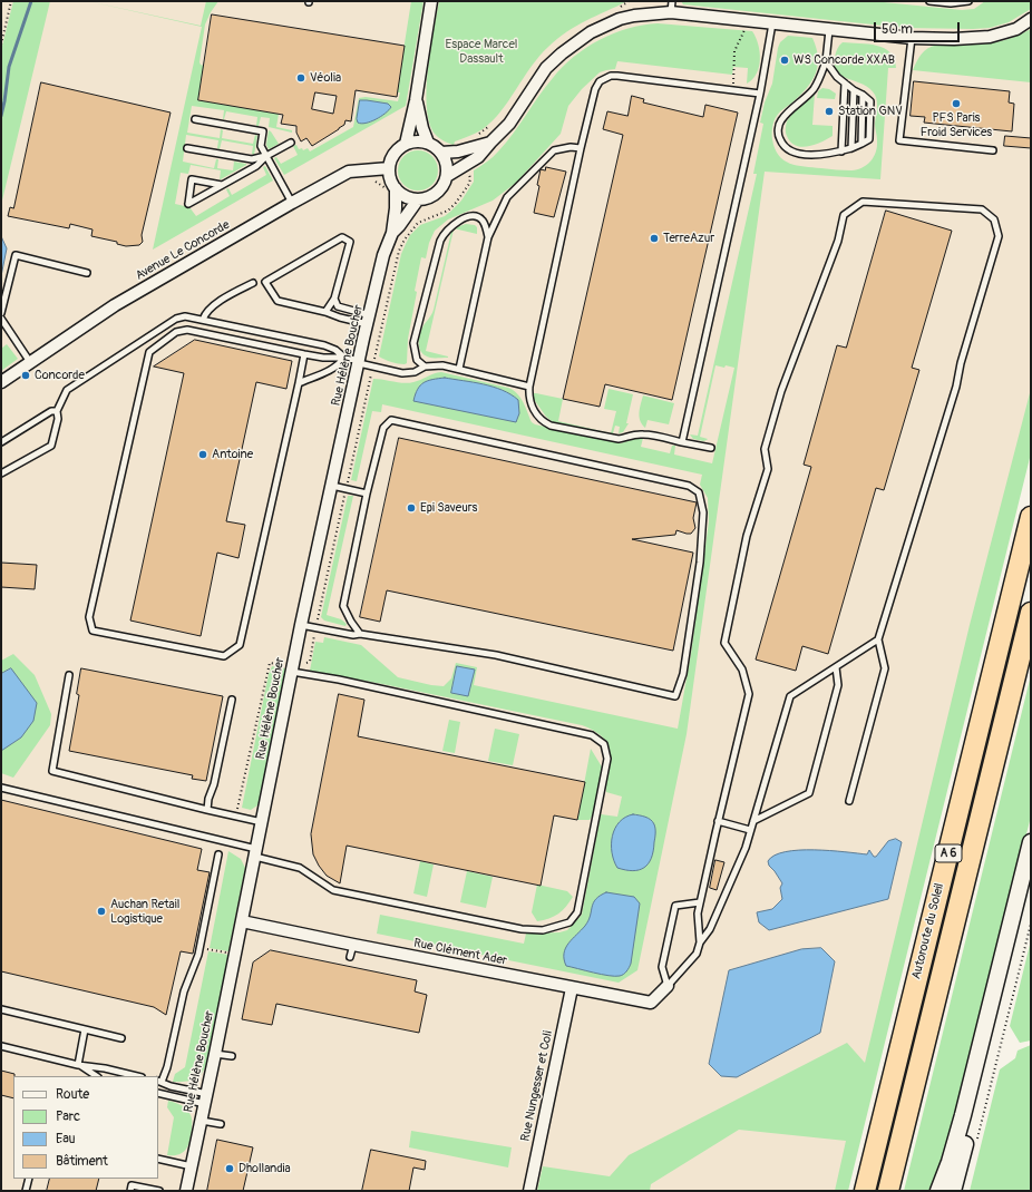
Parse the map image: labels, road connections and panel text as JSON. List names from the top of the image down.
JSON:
{
  "streets": {
    "highway": ["A 6", "Autoroute du Soleil"],
    "street": [
      "Avenue Le Concorde",
      "Rue Hélène Boucher",
      "Rue Clément Ader",
      "Rue Nungesser et Coli"
    ]
  },
  "crossings": [
    ["Avenue Le Concorde", "Rue Hélène Boucher"],
    ["Rue Hélène Boucher", "Rue Clément Ader"],
    ["Rue Clément Ader", "Rue Nungesser et Coli"]
  ],
  "parks": ["Espace Marcel Dassault"],
  "places": [
    "WS Concorde XXAB",
    "Véolia",
    "PFS Paris Froid Services",
    "Station GNV",
    "TerreAzur",
    "Concorde",
    "Antoine",
    "Epi Saveurs",
    "Auchan Retail Logistique",
    "Dhollandia"
  ],
  "legend": [
    "Route",
    "Parc",
    "Eau",
    "Bâtiment"
  ],
  "scale_bar": "50 m"
}
